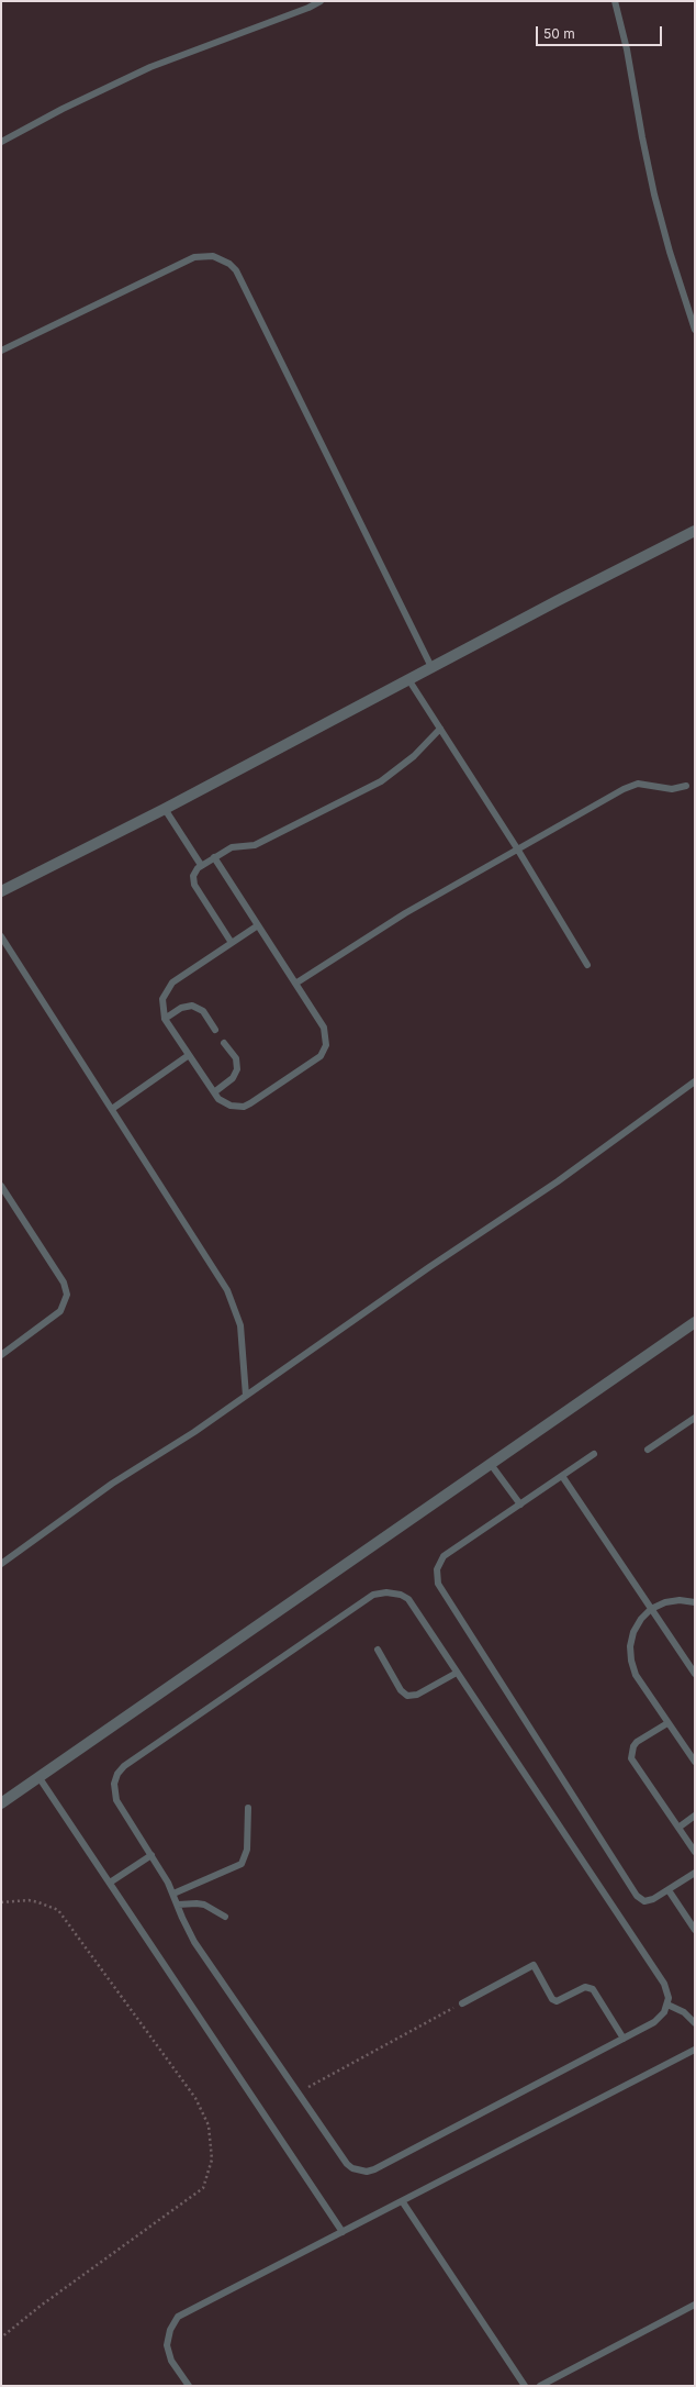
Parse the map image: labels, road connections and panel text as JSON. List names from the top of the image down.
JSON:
{
  "scale_bar": "50 m"
}
